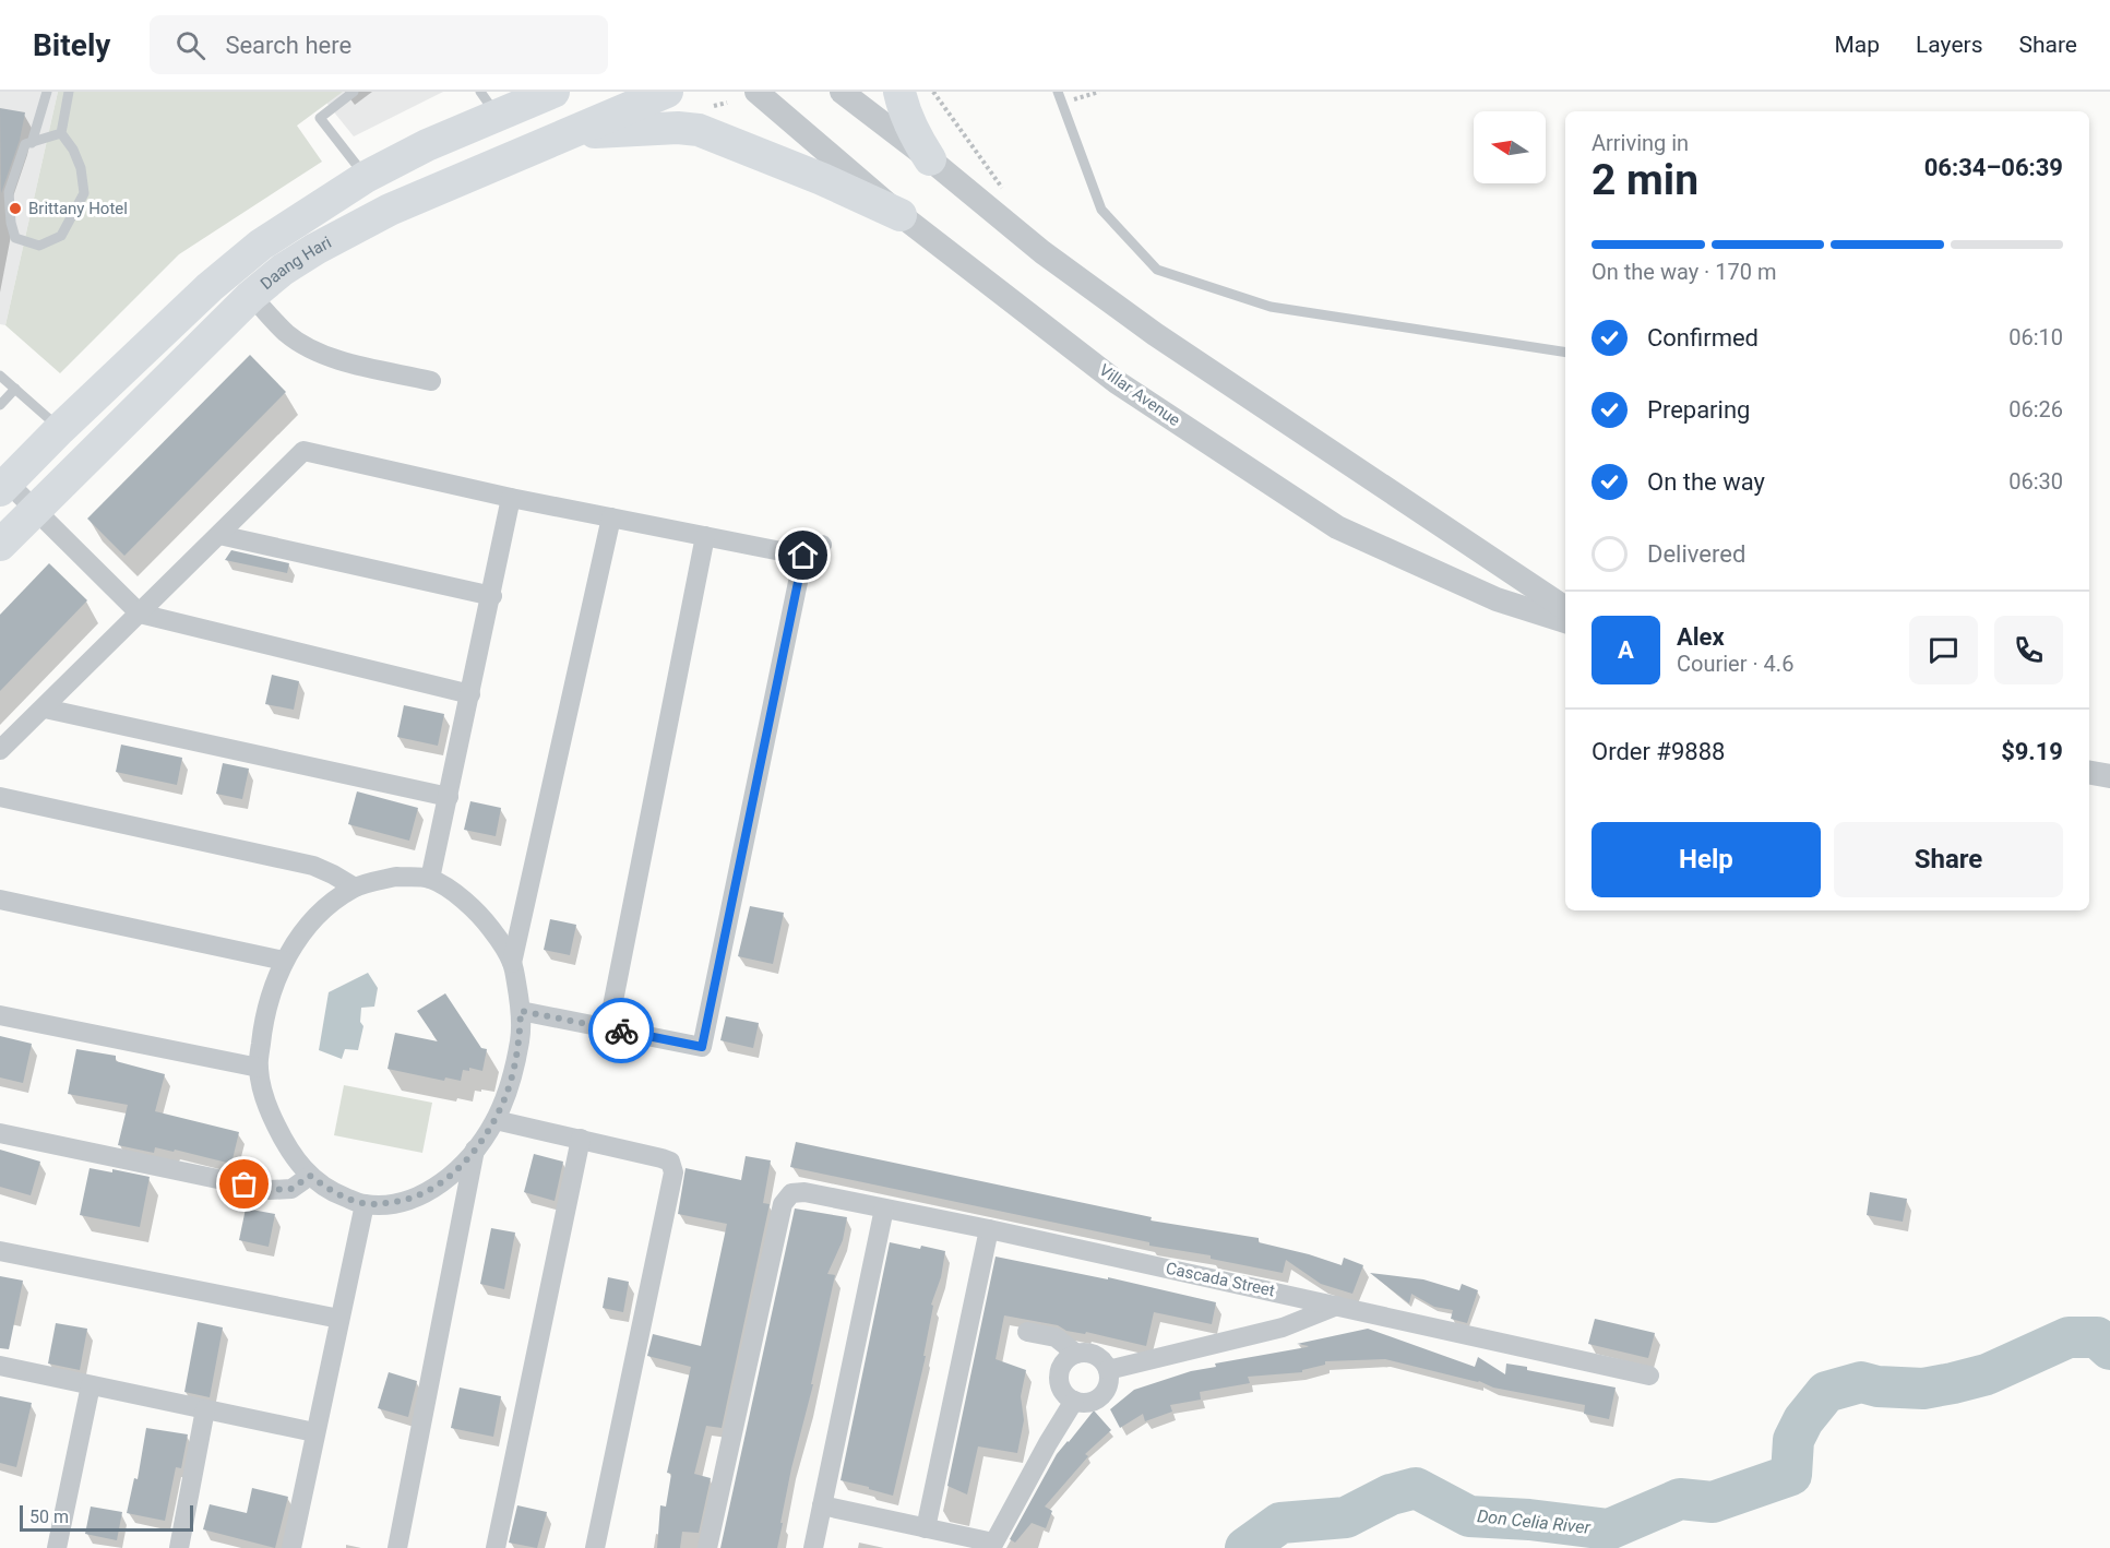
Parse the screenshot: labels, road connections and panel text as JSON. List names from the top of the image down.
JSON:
{
  "streets": {
    "main road": ["Daang Hari"],
    "street": ["Villar Avenue", "Cascada Street"]
  },
  "water": ["Don Celia River"],
  "places": ["Brittany Hotel"],
  "scale_bar": "50 m",
  "north": "left",
  "page": {
    "header": "Bitely",
    "search": "Search here",
    "nav": ["Map", "Layers", "Share"],
    "heading": ["2 min", "Arriving in", "06:34–06:39"],
    "panel": [
      "Alex",
      "Courier · 4.6",
      "Order #9888",
      "$9.19"
    ],
    "bar": "On the way · 170 m",
    "list": [
      ["Confirmed", "06:10"],
      ["Preparing", "06:26"],
      ["On the way", "06:30"],
      "Delivered"
    ],
    "round": "A",
    "buttons": ["Help", "Share"],
    "scale": "50 m"
  }
}
